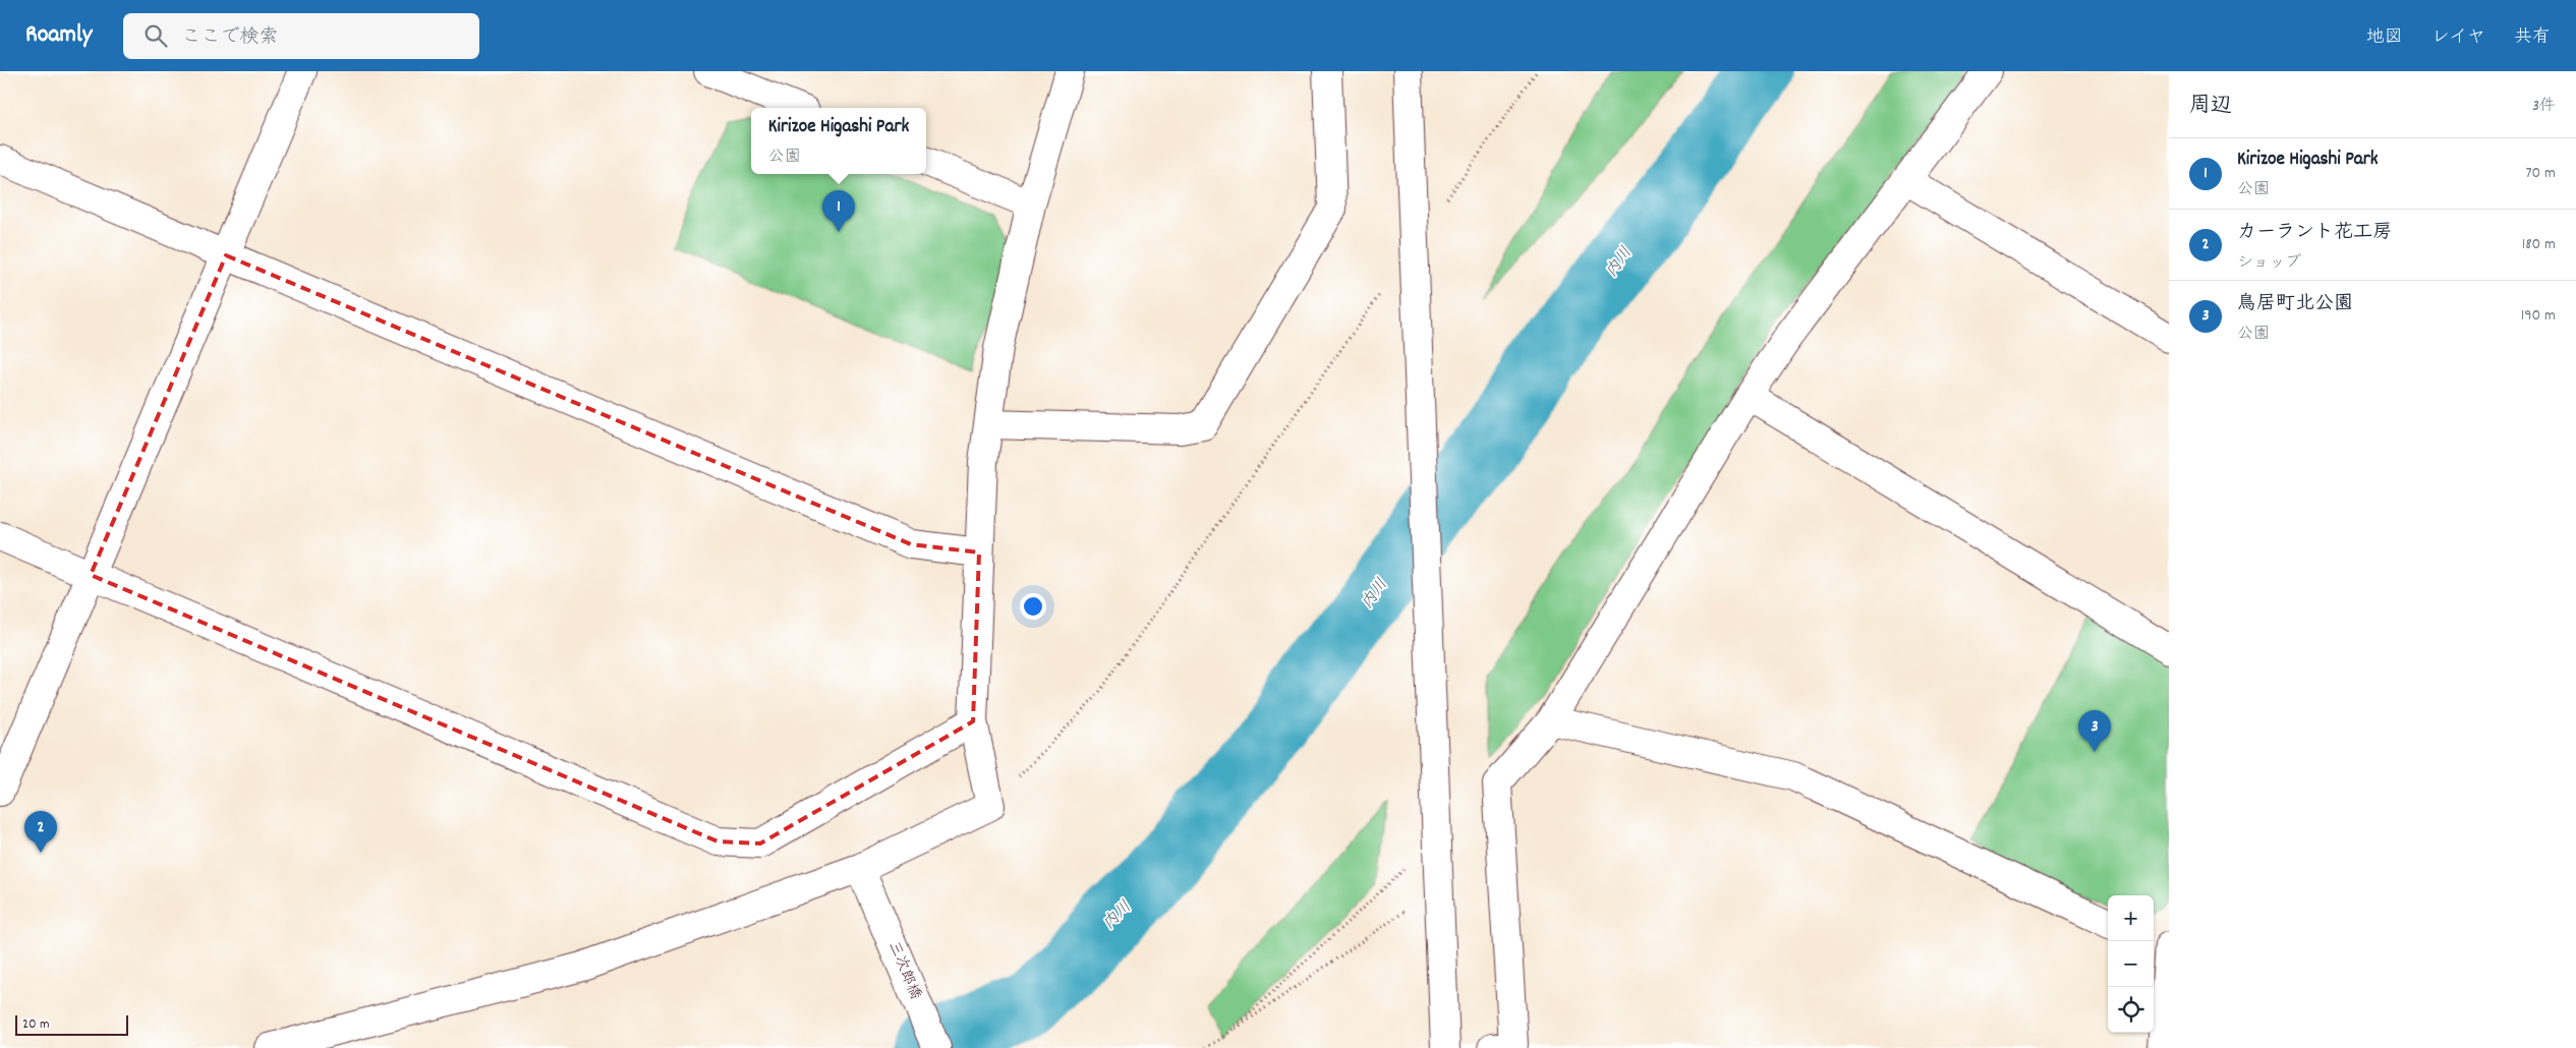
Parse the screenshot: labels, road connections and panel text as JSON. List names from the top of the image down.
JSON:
{
  "streets": {
    "street": ["三次郎橋"]
  },
  "water": ["内川"],
  "scale_bar": "20 m",
  "page": {
    "header": "Roamly",
    "search": "ここで検索",
    "nav": ["地図", "レイヤ", "共有"],
    "heading": ["周辺", "3件"],
    "popup": ["Kirizoe Higashi Park", "公園"],
    "list": [
      {
        "mark": "1",
        "name": "Kirizoe Higashi Park",
        "note": "公園",
        "value": "70 m"
      },
      {
        "mark": "2",
        "name": "カーラント花工房",
        "note": "ショップ",
        "value": "180 m"
      },
      {
        "mark": "3",
        "name": "鳥居町北公園",
        "note": "公園",
        "value": "190 m"
      }
    ],
    "pins": ["1", "3", "2"],
    "map_buttons": ["+", "−"],
    "scale": "20 m"
  }
}
